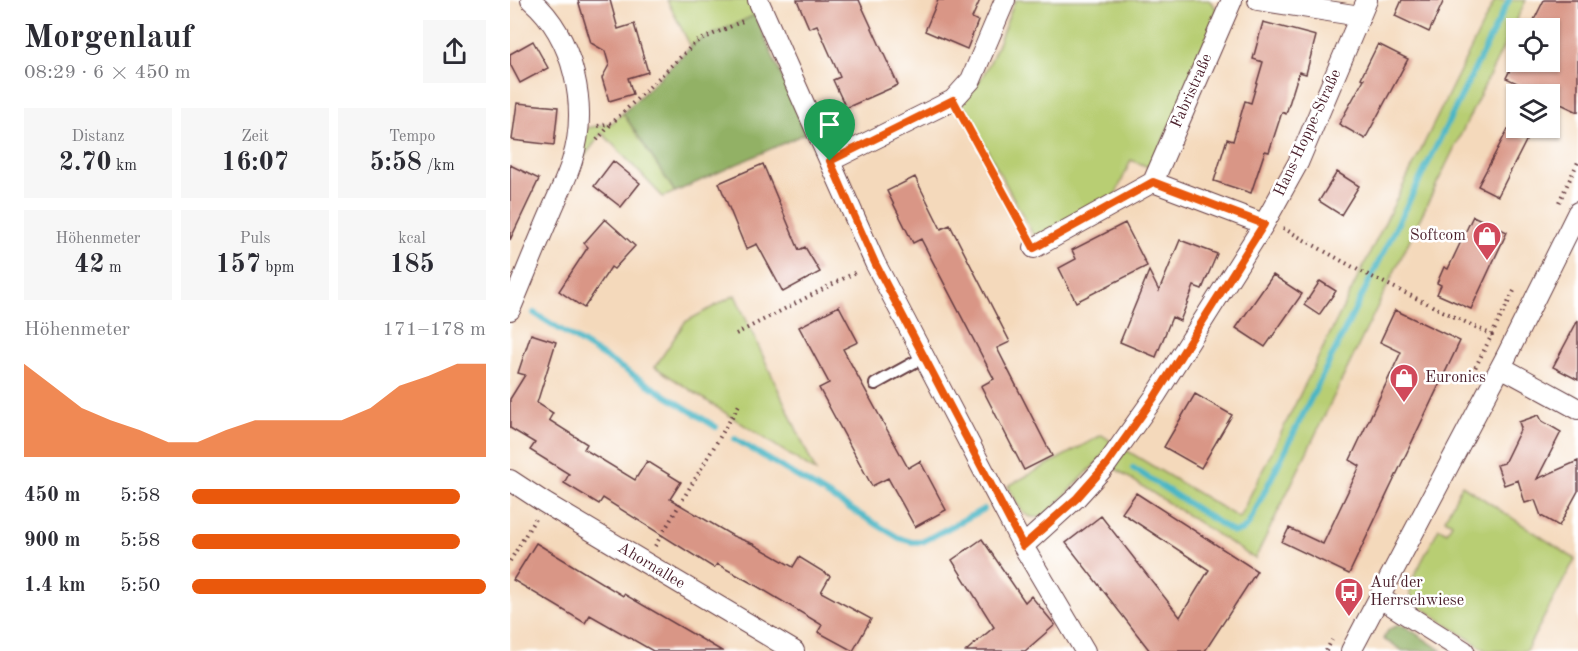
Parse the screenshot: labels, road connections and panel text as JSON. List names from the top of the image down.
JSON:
{
  "streets": {
    "street": ["Fabristraße", "Hans-Hoppe-Straße", "Ahornallee"]
  },
  "places": {
    "shop": ["Softcom", "Euronics"],
    "bus stop": ["Auf der Herrschwiese"]
  },
  "page": {
    "heading": ["Morgenlauf", "08:29 · 6 × 450 m"],
    "stats": [
      ["Distanz", "2.70 km"],
      ["Zeit", "16:07"],
      ["Tempo", "5:58 /km"],
      ["Höhenmeter", "42 m"],
      ["Puls", "157 bpm"],
      ["kcal", "185"]
    ],
    "chart": ["Höhenmeter", "171–178 m"],
    "list": [
      {
        "name": "450 m",
        "note": "5:58"
      },
      {
        "name": "900 m",
        "note": "5:58"
      },
      {
        "name": "1.4 km",
        "note": "5:50"
      }
    ]
  }
}
